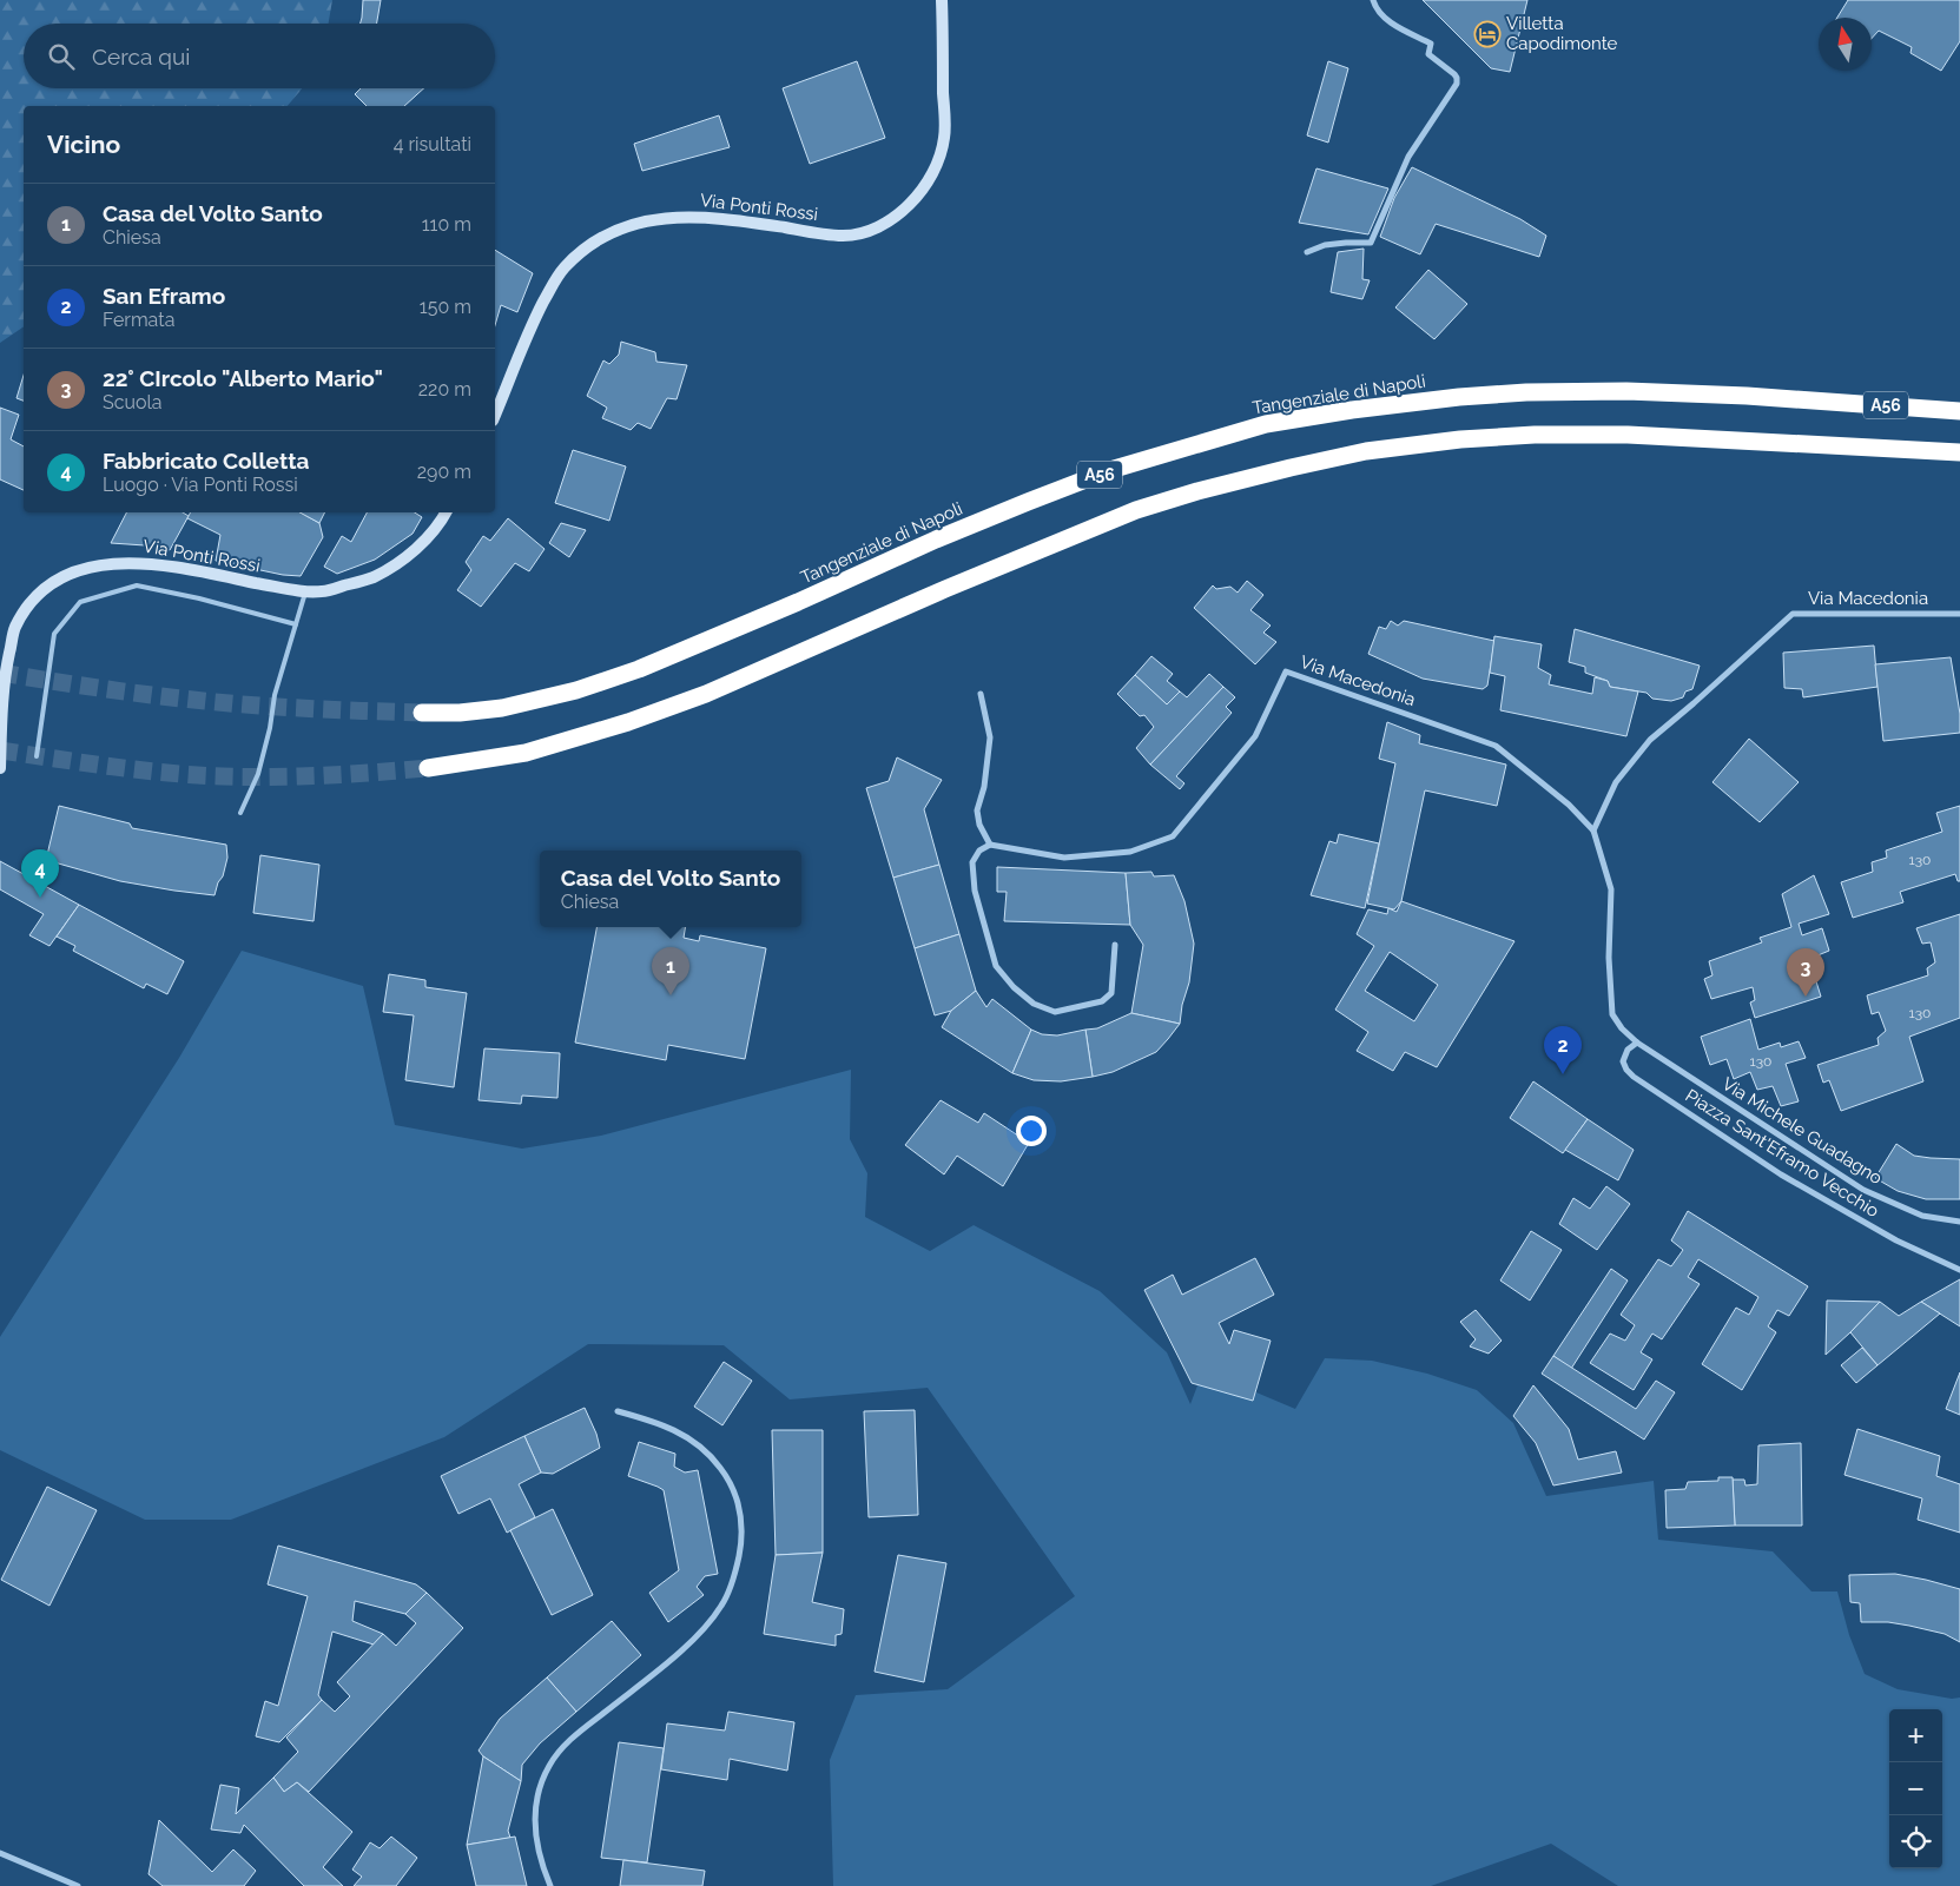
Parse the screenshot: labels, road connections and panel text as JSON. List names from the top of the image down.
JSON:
{
  "streets": {
    "highway": ["Tangenziale di Napoli", "A56"],
    "street": [
      "Via Ponti Rossi",
      "Via Macedonia",
      "Via Michele Guadagno",
      "Piazza Sant'Eframo Vecchio"
    ]
  },
  "crossings": [
    ["Via Macedonia", "Via Michele Guadagno"],
    ["Via Macedonia", "Piazza Sant'Eframo Vecchio"],
    ["Via Michele Guadagno", "Piazza Sant'Eframo Vecchio"]
  ],
  "places": {
    "hotel": ["Villetta Capodimonte"]
  },
  "house_numbers": ["130", "130", "130"],
  "north": "top",
  "page": {
    "search": "Cerca qui",
    "heading": ["Vicino", "4 risultati"],
    "list": [
      {
        "mark": "1",
        "name": "Casa del Volto Santo",
        "note": "Chiesa",
        "value": "110 m"
      },
      {
        "mark": "2",
        "name": "San Eframo",
        "note": "Fermata",
        "value": "150 m"
      },
      {
        "mark": "3",
        "name": "22° CIrcolo \"Alberto Mario\"",
        "note": "Scuola",
        "value": "220 m"
      },
      {
        "mark": "4",
        "name": "Fabbricato Colletta",
        "note": "Luogo · Via Ponti Rossi",
        "value": "290 m"
      }
    ],
    "pins": [
      "4",
      "1",
      "3",
      "2"
    ],
    "popup": ["Casa del Volto Santo", "Chiesa"],
    "map_buttons": ["+", "−"]
  }
}
